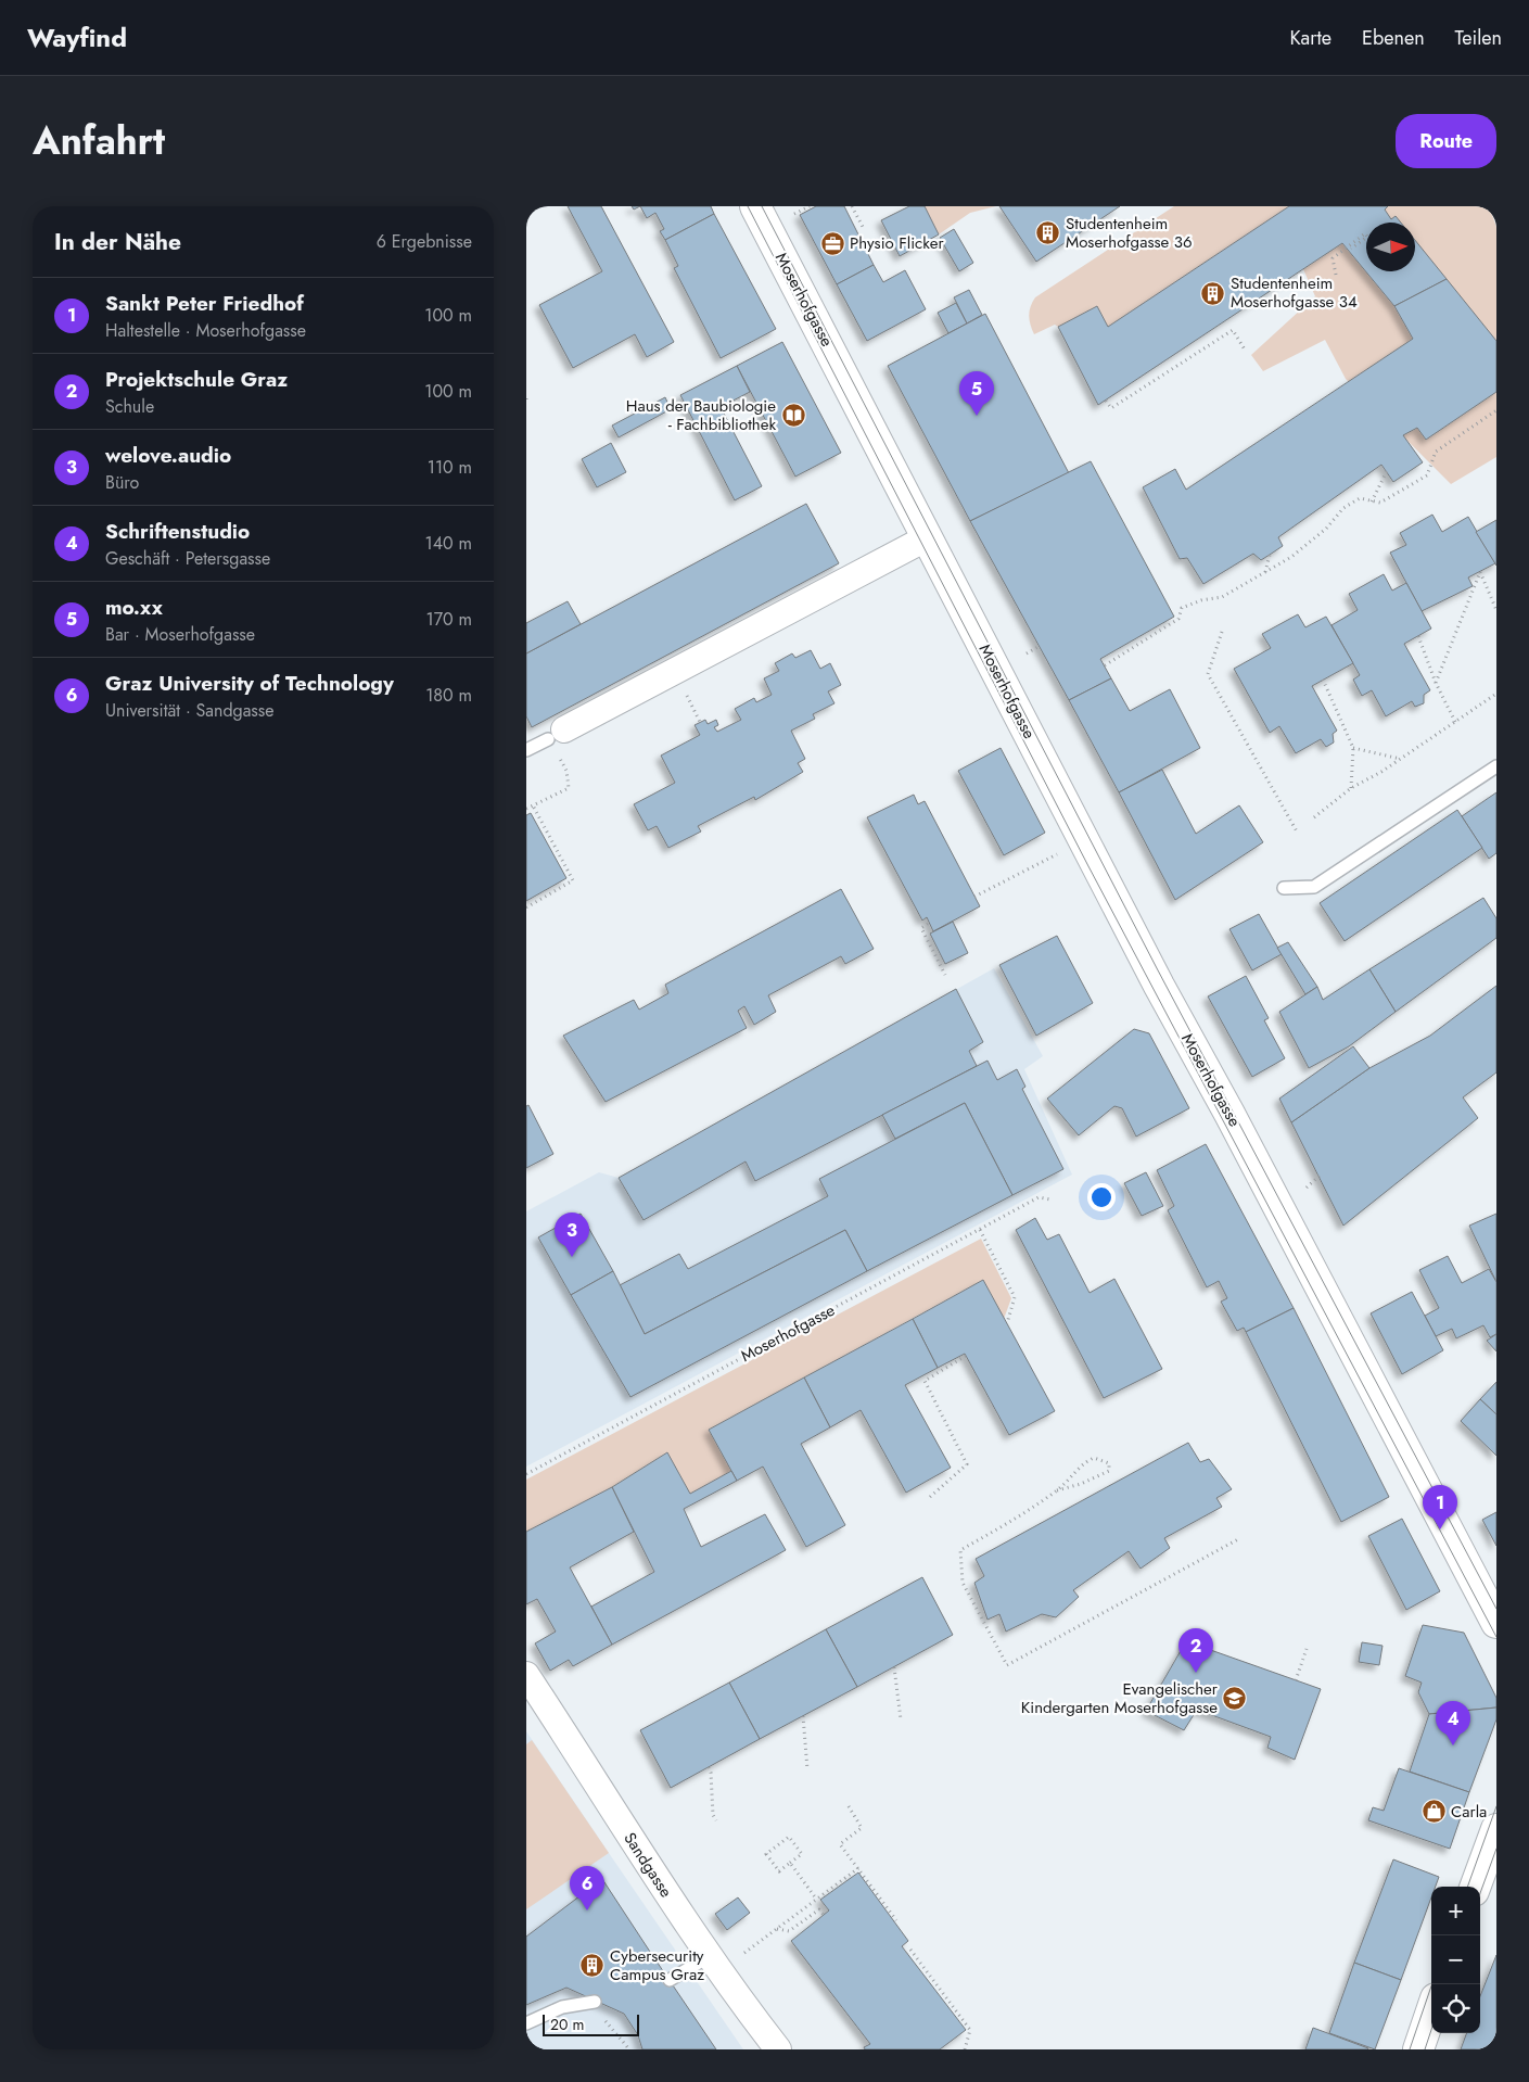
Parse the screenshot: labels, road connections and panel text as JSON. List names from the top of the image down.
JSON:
{
  "streets": {
    "street": ["Moserhofgasse", "Sandgasse"]
  },
  "places": {
    "building": ["Studentenheim Moserhofgasse 36", "Studentenheim Moserhofgasse 34", "Cybersecurity Campus Graz"],
    "office": ["Physio Flicker"],
    "library": ["Haus der Baubiologie - Fachbibliothek"],
    "school or university": ["Evangelischer Kindergarten Moserhofgasse"],
    "shop": ["Carla"]
  },
  "scale_bar": "20 m",
  "north": "right",
  "page": {
    "header": "Wayfind",
    "nav": ["Karte", "Ebenen", "Teilen"],
    "title": "Anfahrt",
    "buttons": "Route",
    "heading": ["In der Nähe", "6 Ergebnisse"],
    "list": [
      {
        "mark": "1",
        "name": "Sankt Peter Friedhof",
        "note": "Haltestelle · Moserhofgasse",
        "value": "100 m"
      },
      {
        "mark": "2",
        "name": "Projektschule Graz",
        "note": "Schule",
        "value": "100 m"
      },
      {
        "mark": "3",
        "name": "welove.audio",
        "note": "Büro",
        "value": "110 m"
      },
      {
        "mark": "4",
        "name": "Schriftenstudio",
        "note": "Geschäft · Petersgasse",
        "value": "140 m"
      },
      {
        "mark": "5",
        "name": "mo.xx",
        "note": "Bar · Moserhofgasse",
        "value": "170 m"
      },
      {
        "mark": "6",
        "name": "Graz University of Technology",
        "note": "Universität · Sandgasse",
        "value": "180 m"
      }
    ],
    "pins": [
      "5",
      "3",
      "1",
      "2",
      "4",
      "6"
    ],
    "map_buttons": ["+", "−"],
    "scale": "20 m"
  }
}
